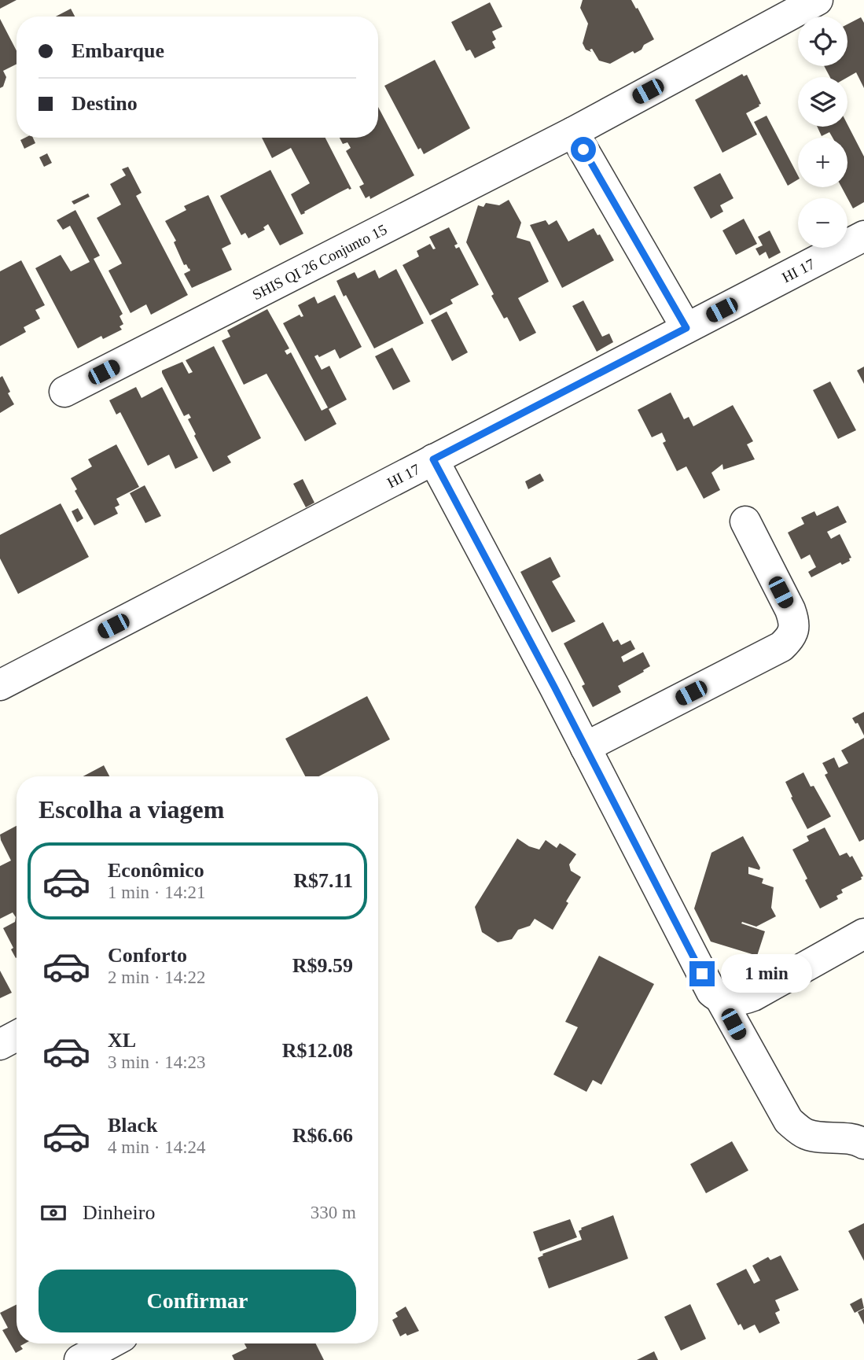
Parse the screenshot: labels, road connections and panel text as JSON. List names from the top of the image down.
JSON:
{
  "streets": {
    "street": ["SHIS QI 26 Conjunto 15", "HI 17"]
  },
  "page": {
    "map_buttons": ["+", "−"],
    "banner": ["Embarque", "Destino"],
    "heading": "Escolha a viagem",
    "list": [
      {
        "name": "Econômico",
        "note": "1 min · 14:21",
        "value": "R$7.11"
      },
      {
        "name": "Conforto",
        "note": "2 min · 14:22",
        "value": "R$9.59"
      },
      {
        "name": "XL",
        "note": "3 min · 14:23",
        "value": "R$12.08"
      },
      {
        "name": "Black",
        "note": "4 min · 14:24",
        "value": "R$6.66"
      }
    ],
    "bubble": "1 min",
    "pay": ["Dinheiro", "330 m"],
    "buttons": "Confirmar"
  }
}
